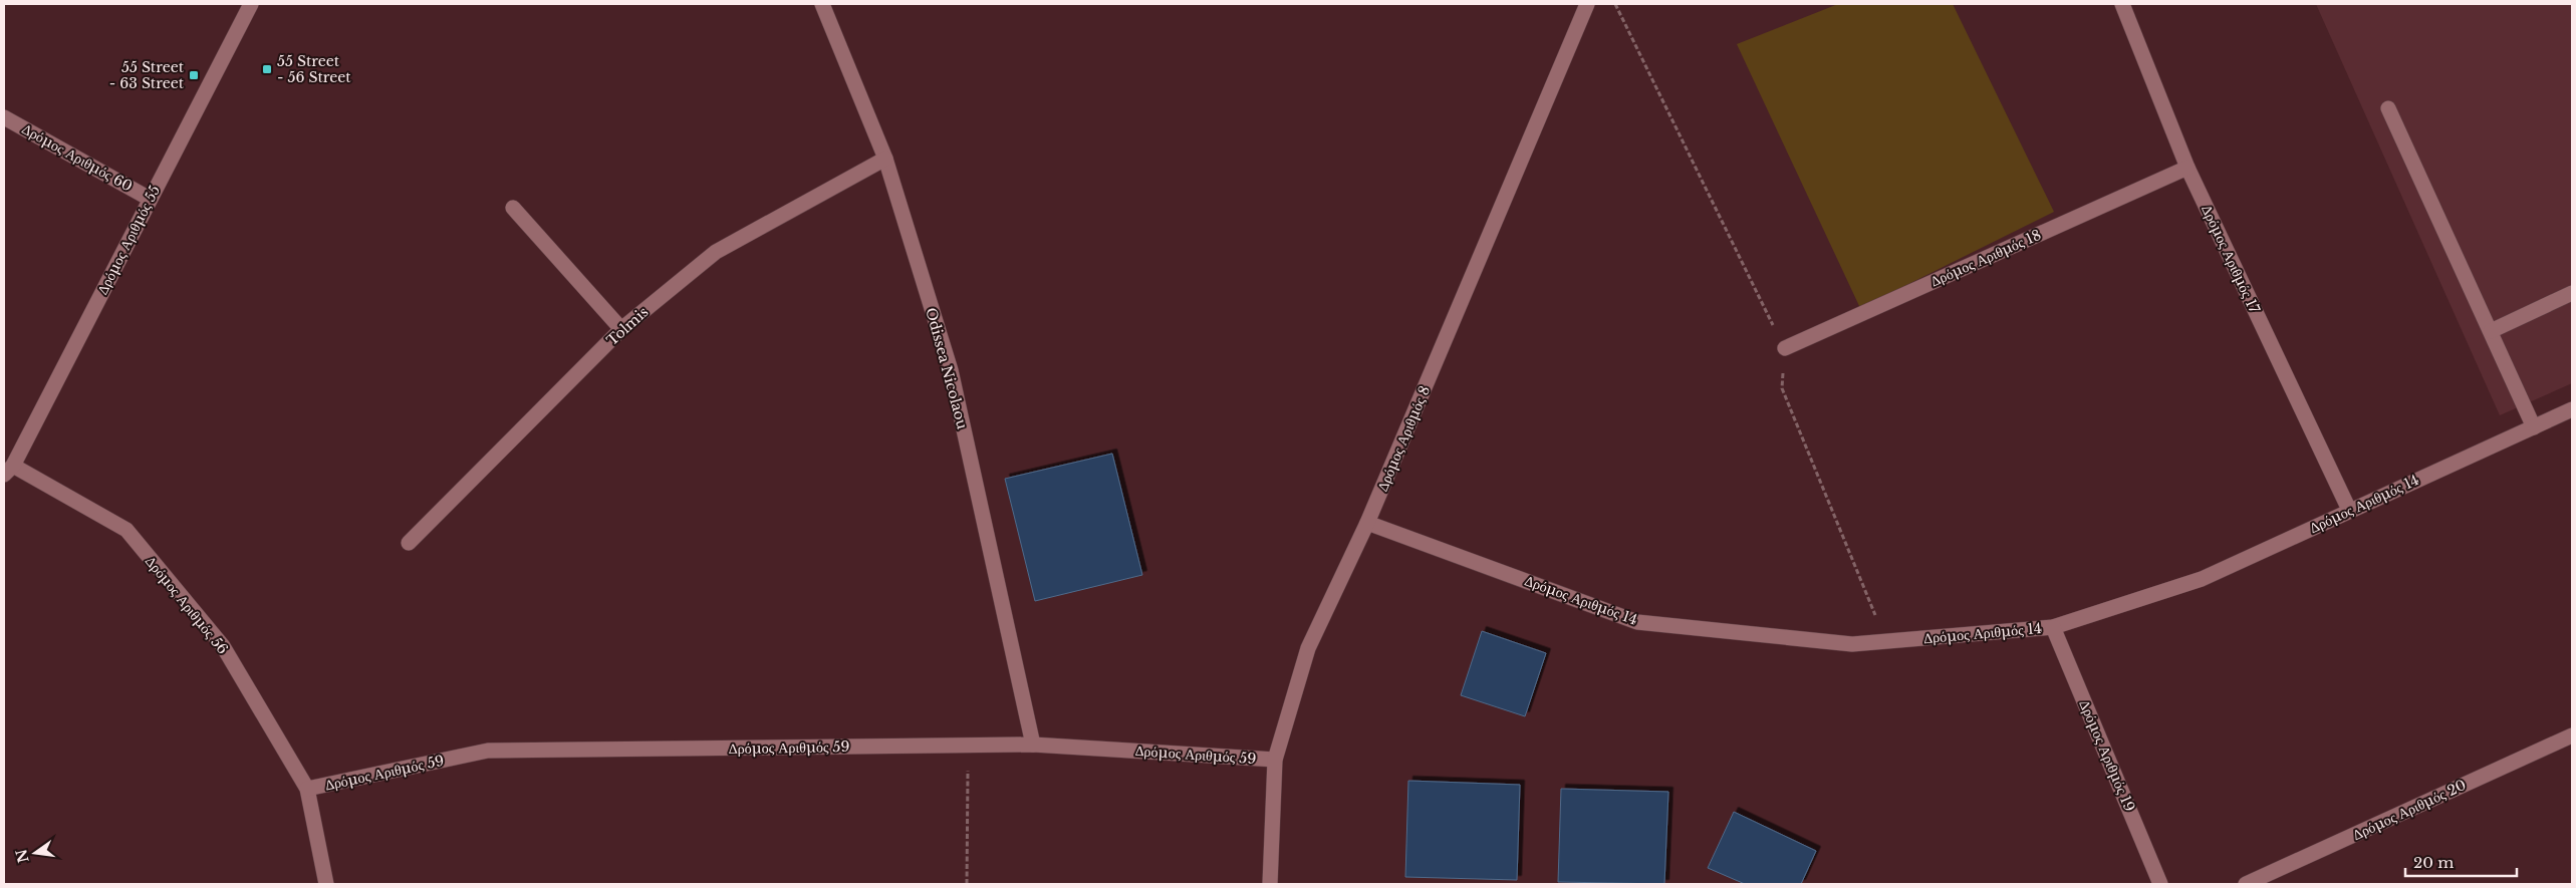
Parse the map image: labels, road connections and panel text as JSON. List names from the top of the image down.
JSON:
{
  "streets": {
    "street": [
      "Δρόμος Αριθμός 60",
      "Δρόμος Αριθμός 55",
      "Δρόμος Αριθμός 18",
      "Δρόμος Αριθμός 17",
      "Tolmis",
      "Odissea Nicolaou",
      "Δρόμος Αριθμός 8",
      "Δρόμος Αριθμός 14",
      "Δρόμος Αριθμός 56",
      "Δρόμος Αριθμός 59",
      "Δρόμος Αριθμός 19",
      "Δρόμος Αριθμός 20"
    ]
  },
  "crossings": [
    ["Δρόμος Αριθμός 60", "Δρόμος Αριθμός 55"],
    ["Δρόμος Αριθμός 55", "Δρόμος Αριθμός 56"],
    ["Δρόμος Αριθμός 18", "Δρόμος Αριθμός 17"],
    ["Δρόμος Αριθμός 17", "Δρόμος Αριθμός 14"],
    ["Tolmis", "Odissea Nicolaou"],
    ["Odissea Nicolaou", "Δρόμος Αριθμός 59"],
    ["Δρόμος Αριθμός 8", "Δρόμος Αριθμός 14"],
    ["Δρόμος Αριθμός 8", "Δρόμος Αριθμός 59"],
    ["Δρόμος Αριθμός 14", "Δρόμος Αριθμός 19"],
    ["Δρόμος Αριθμός 56", "Δρόμος Αριθμός 59"]
  ],
  "places": {
    "transit": ["55 Street - 56 Street", "55 Street - 63 Street"]
  },
  "scale_bar": "20 m",
  "north": "left"
}
